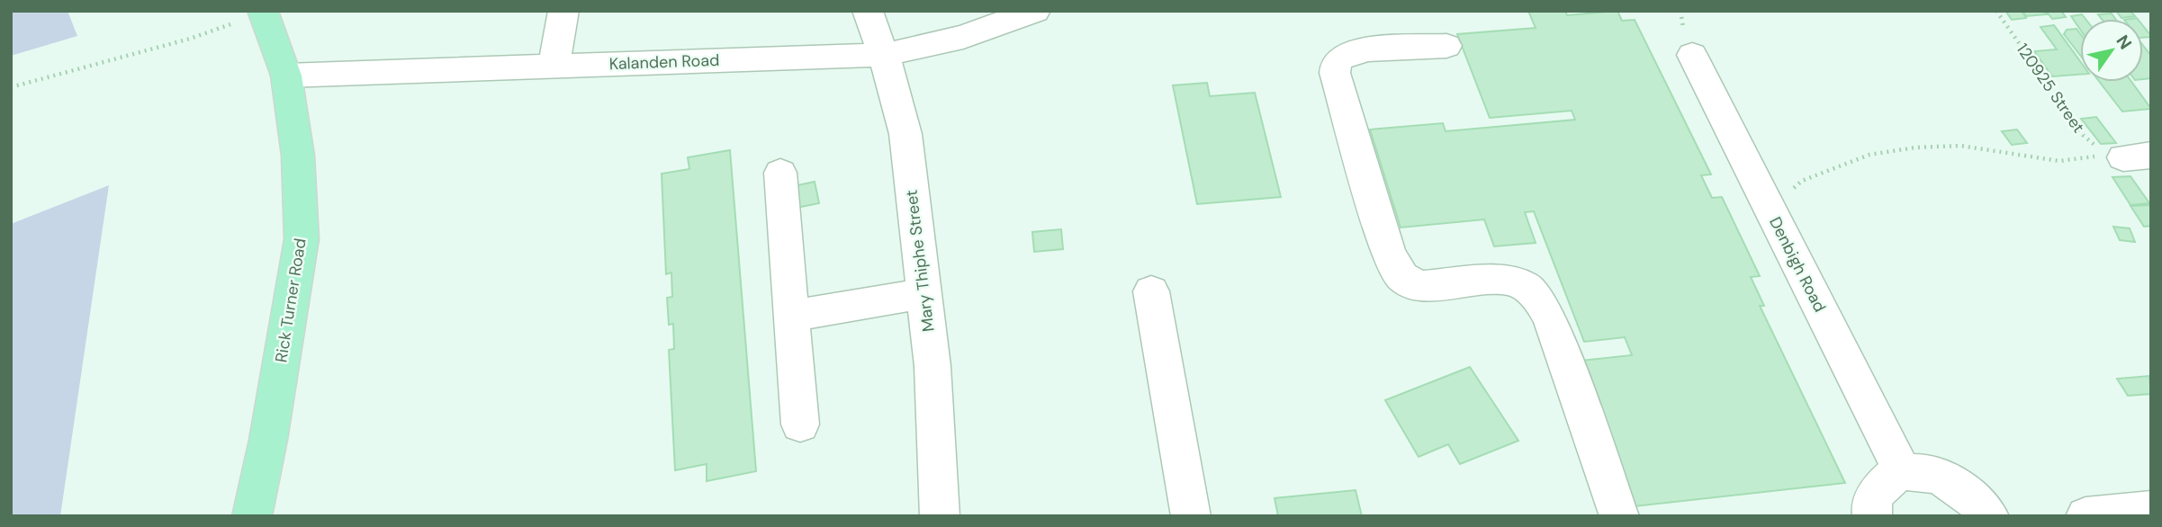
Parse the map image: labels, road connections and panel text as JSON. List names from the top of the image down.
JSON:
{
  "streets": {
    "main road": ["Rick Turner Road"],
    "street": ["Kalanden Road", "Mary Thiphe Street", "Denbigh Road"],
    "path": ["120925 Street"]
  },
  "crossings": [
    ["Kalanden Road", "Mary Thiphe Street"],
    ["Kalanden Road", "Rick Turner Road"]
  ],
  "north": "top right"
}
